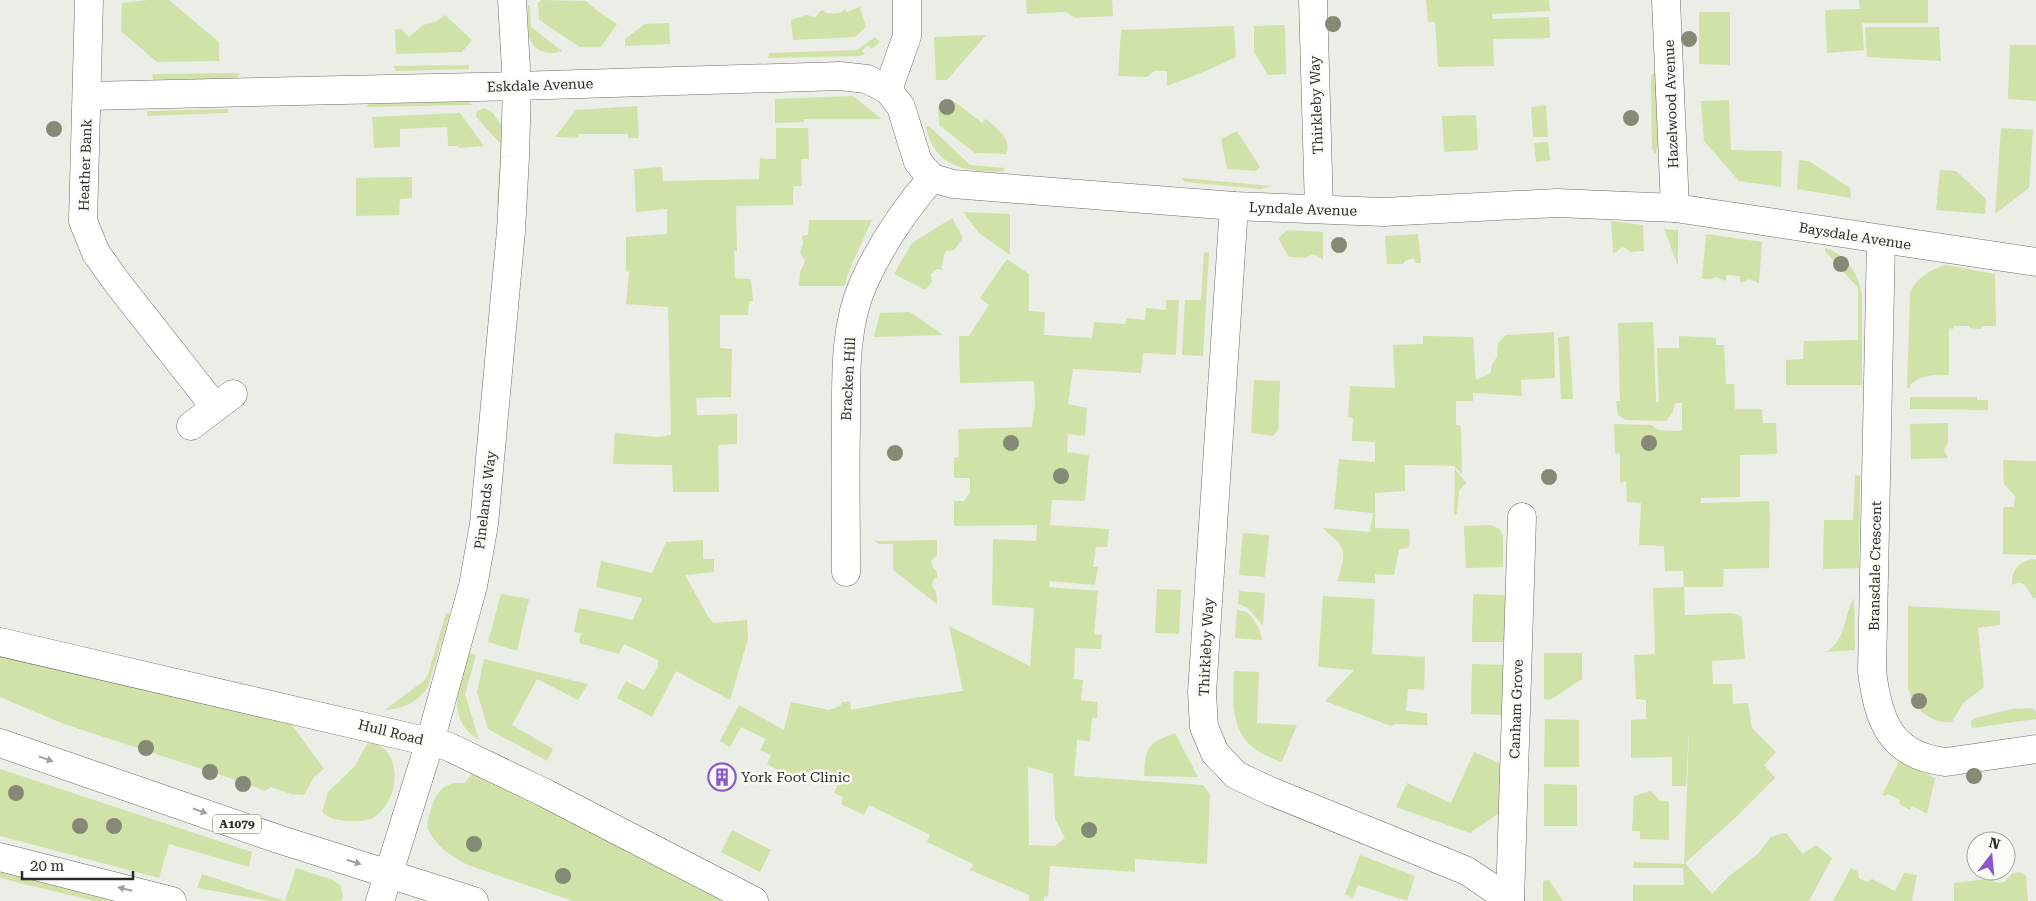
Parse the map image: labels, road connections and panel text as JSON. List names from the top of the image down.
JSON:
{
  "streets": {
    "street": [
      "Eskdale Avenue",
      "Hazelwood Avenue",
      "Thirkleby Way",
      "Heather Bank",
      "Lyndale Avenue",
      "Baysdale Avenue",
      "Bracken Hill",
      "Pinelands Way",
      "Bransdale Crescent",
      "Canham Grove",
      "Hull Road",
      "A1079"
    ]
  },
  "crossings": [
    ["Eskdale Avenue", "Heather Bank"],
    ["Eskdale Avenue", "Lyndale Avenue"],
    ["Eskdale Avenue", "Bracken Hill"],
    ["Eskdale Avenue", "Pinelands Way"],
    ["Hazelwood Avenue", "Lyndale Avenue"],
    ["Hazelwood Avenue", "Baysdale Avenue"],
    ["Thirkleby Way", "Lyndale Avenue"],
    ["Thirkleby Way", "Canham Grove"],
    ["Lyndale Avenue", "Baysdale Avenue"],
    ["Lyndale Avenue", "Bracken Hill"],
    ["Baysdale Avenue", "Bransdale Crescent"],
    ["Pinelands Way", "Hull Road"],
    ["Pinelands Way", "A1079"]
  ],
  "places": {
    "building": ["York Foot Clinic"]
  },
  "scale_bar": "20 m",
  "north": "top"
}
